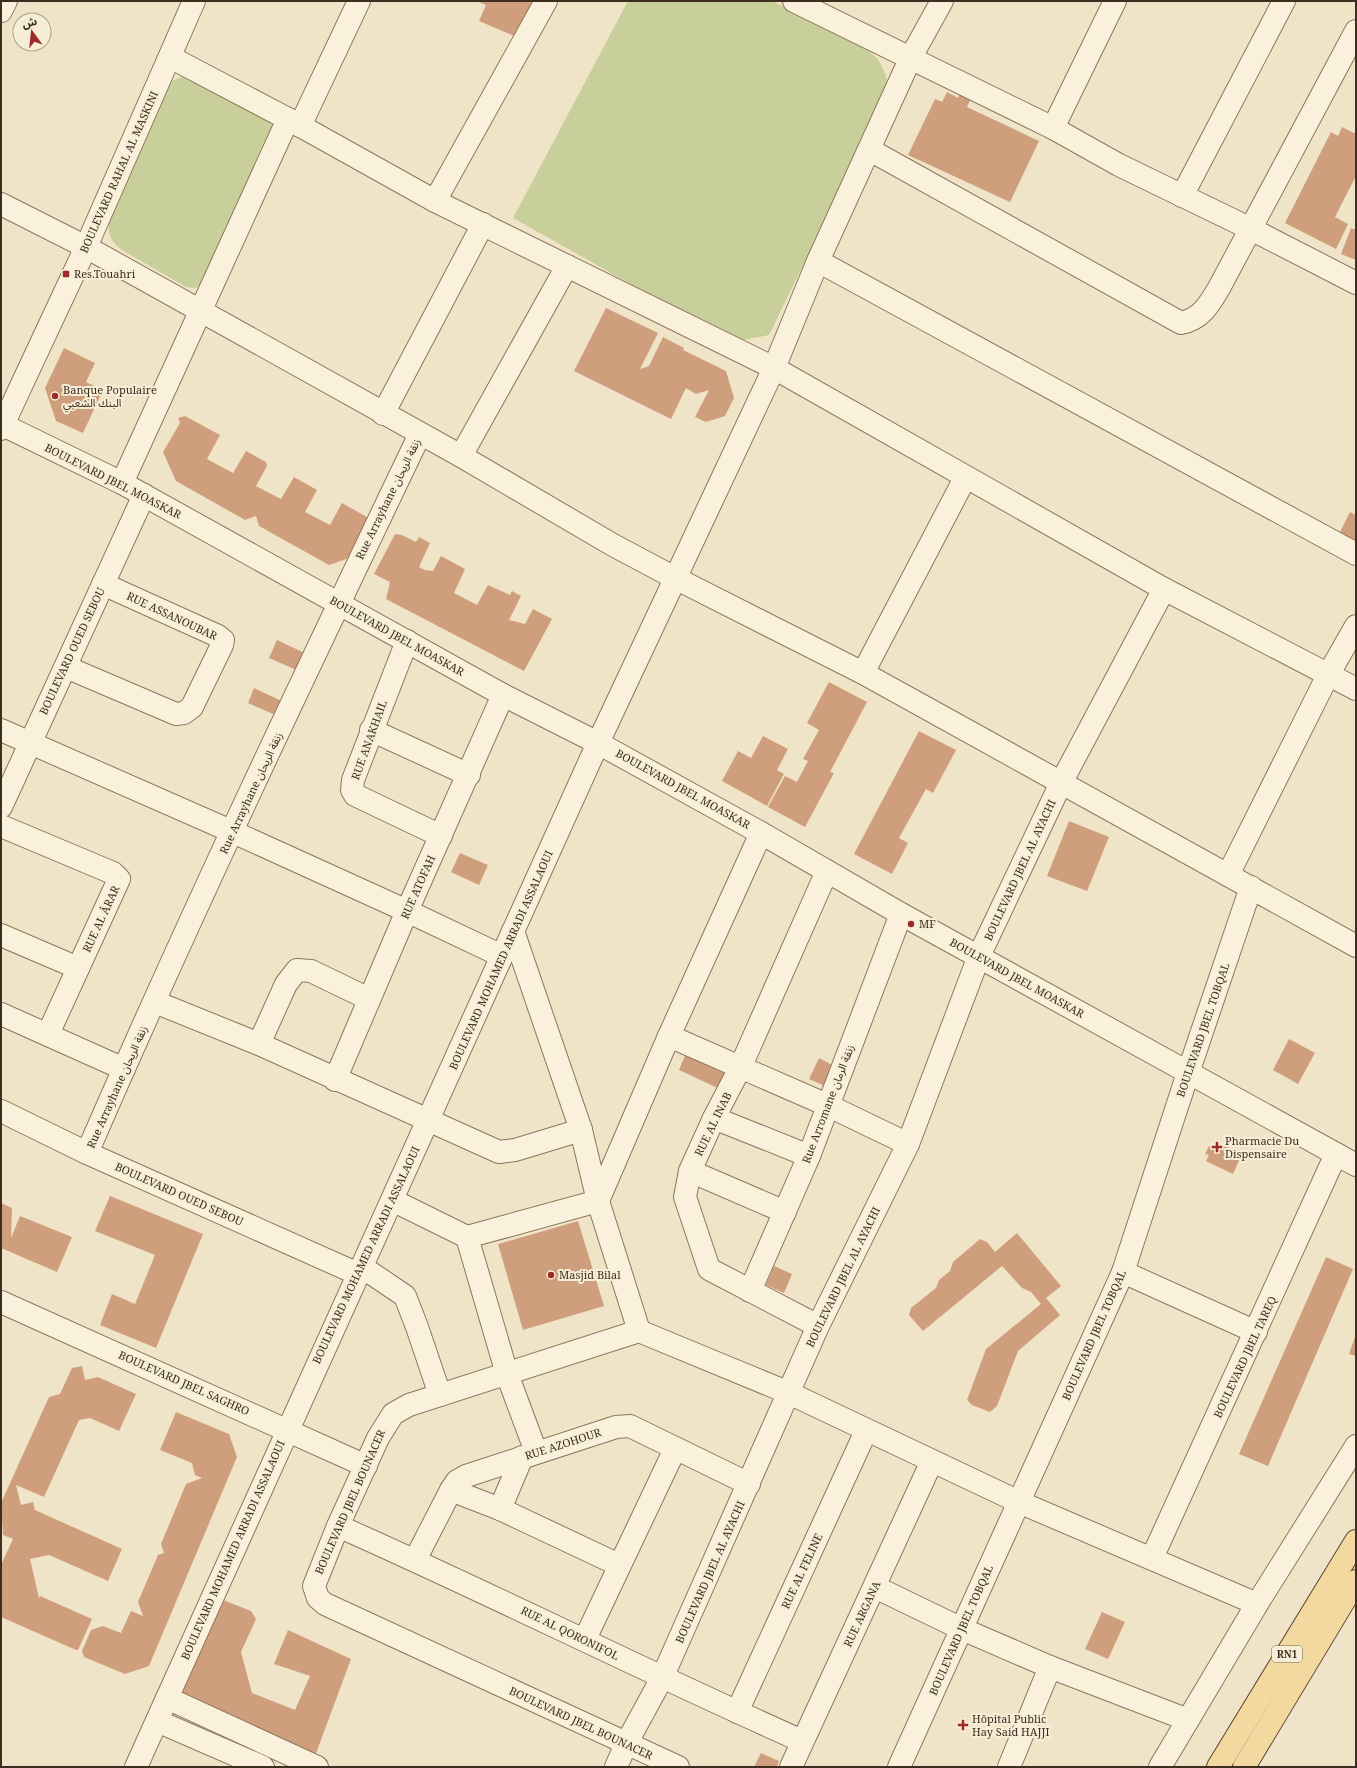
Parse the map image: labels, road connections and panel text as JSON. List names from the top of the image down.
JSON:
{
  "streets": {
    "main road": ["RN1"],
    "street": [
      "BOULEVARD RAHAL AL MASKINI",
      "BOULEVARD JBEL MOASKAR",
      "Rue Arrayhane زنقة الريحان",
      "RUE ASSANOUBAR",
      "BOULEVARD OUED SEBOU",
      "RUE ANAKHAIL",
      "BOULEVARD JBEL AL AYACHI",
      "RUE ATOFAH",
      "RUE AL ÂRAR",
      "BOULEVARD MOHAMED ARRADI ASSALAOUI",
      "BOULEVARD JBEL TOBQAL",
      "Rue Arromane زنقة الرمان",
      "RUE AL INAB",
      "BOULEVARD JBEL TAREQ",
      "BOULEVARD JBEL SAGHRO",
      "RUE AZOHOUR",
      "BOULEVARD JBEL BOUNACER",
      "RUE AL FELINE",
      "RUE ARGANA",
      "RUE AL QORONIFOL"
    ]
  },
  "crossings": [
    ["BOULEVARD RAHAL AL MASKINI", "BOULEVARD JBEL MOASKAR"],
    ["BOULEVARD JBEL MOASKAR", "Rue Arrayhane زنقة الريحان"],
    ["BOULEVARD JBEL MOASKAR", "BOULEVARD OUED SEBOU"],
    ["BOULEVARD JBEL MOASKAR", "RUE ANAKHAIL"],
    ["BOULEVARD JBEL MOASKAR", "BOULEVARD JBEL AL AYACHI"],
    ["BOULEVARD JBEL MOASKAR", "RUE ATOFAH"],
    ["BOULEVARD JBEL MOASKAR", "BOULEVARD MOHAMED ARRADI ASSALAOUI"],
    ["BOULEVARD JBEL MOASKAR", "BOULEVARD JBEL TOBQAL"],
    ["BOULEVARD JBEL MOASKAR", "Rue Arromane زنقة الرمان"],
    ["BOULEVARD JBEL MOASKAR", "RUE AL INAB"],
    ["BOULEVARD JBEL MOASKAR", "BOULEVARD JBEL TAREQ"],
    ["Rue Arrayhane زنقة الريحان", "BOULEVARD OUED SEBOU"],
    ["RUE ASSANOUBAR", "BOULEVARD OUED SEBOU"],
    ["BOULEVARD OUED SEBOU", "BOULEVARD MOHAMED ARRADI ASSALAOUI"],
    ["BOULEVARD OUED SEBOU", "BOULEVARD JBEL BOUNACER"],
    ["RUE ANAKHAIL", "RUE ATOFAH"],
    ["BOULEVARD JBEL AL AYACHI", "RUE AL INAB"],
    ["BOULEVARD JBEL AL AYACHI", "RUE AZOHOUR"],
    ["BOULEVARD JBEL AL AYACHI", "BOULEVARD JBEL BOUNACER"],
    ["BOULEVARD JBEL AL AYACHI", "RUE AL QORONIFOL"],
    ["BOULEVARD MOHAMED ARRADI ASSALAOUI", "BOULEVARD JBEL SAGHRO"],
    ["Rue Arromane زنقة الرمان", "RUE AL INAB"],
    ["BOULEVARD JBEL SAGHRO", "BOULEVARD JBEL BOUNACER"],
    ["RUE AZOHOUR", "RUE AL QORONIFOL"],
    ["BOULEVARD JBEL BOUNACER", "RUE AL QORONIFOL"],
    ["RUE AL FELINE", "RUE AL QORONIFOL"],
    ["RUE ARGANA", "RUE AL QORONIFOL"]
  ],
  "places": {
    "transit": ["Res.Touahri"],
    "other": ["Banque Populaire البنك الشعبي", "MF", "Masjid Bilal"],
    "health": ["Pharmacie Du Dispensaire", "Hôpital Public Hay Said HAJJI"]
  },
  "north": "top"
}
